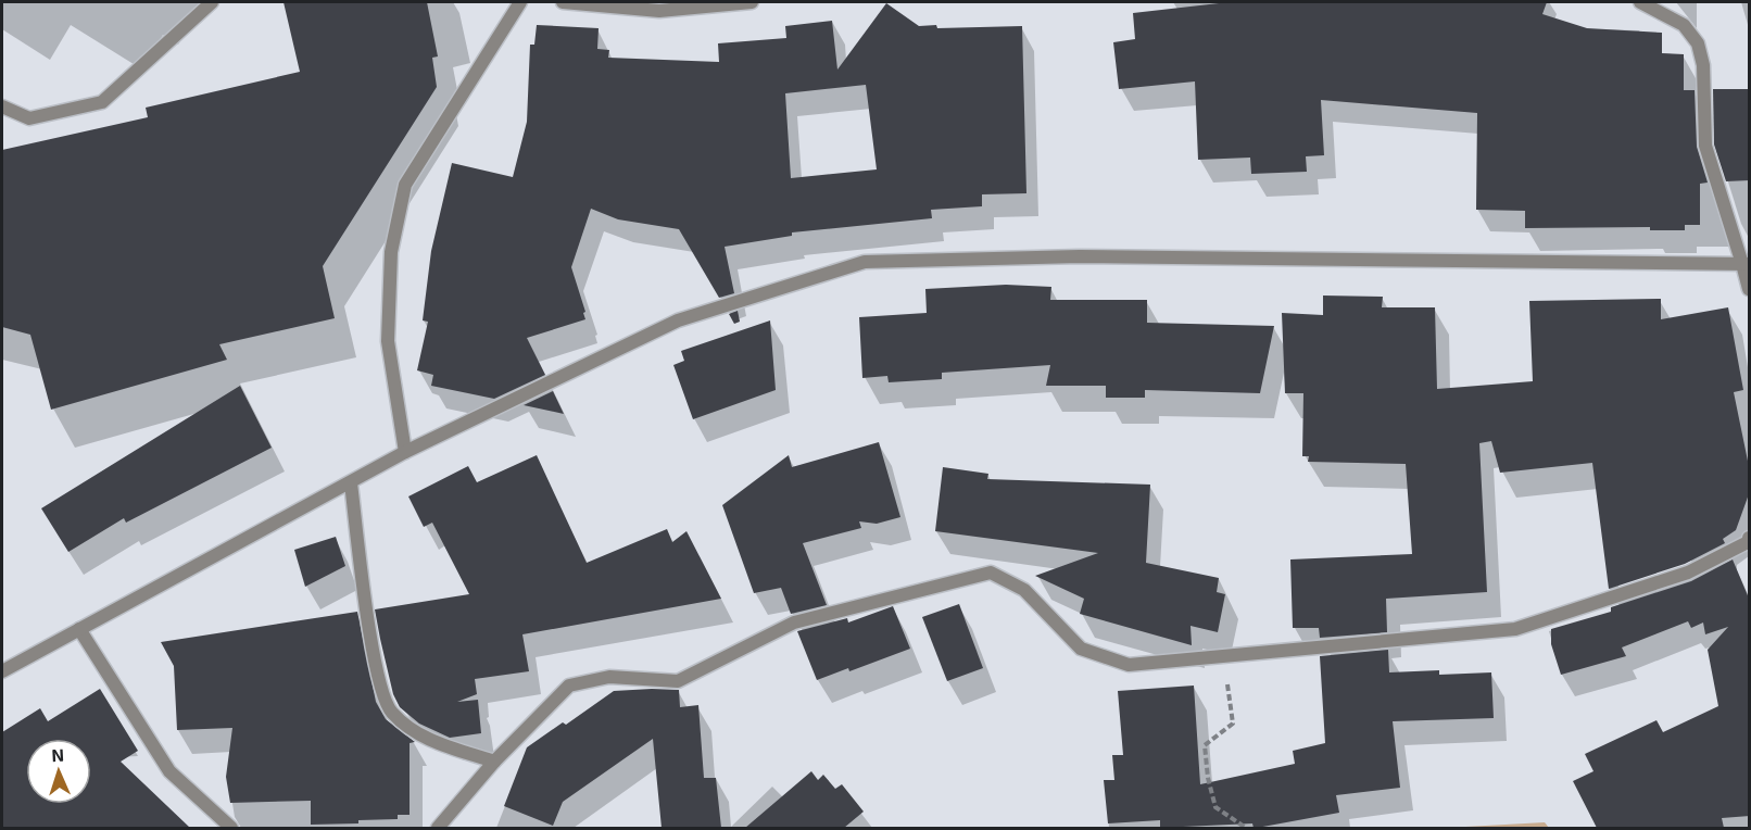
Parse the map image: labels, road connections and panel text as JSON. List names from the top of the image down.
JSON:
{
  "north": "top"
}
